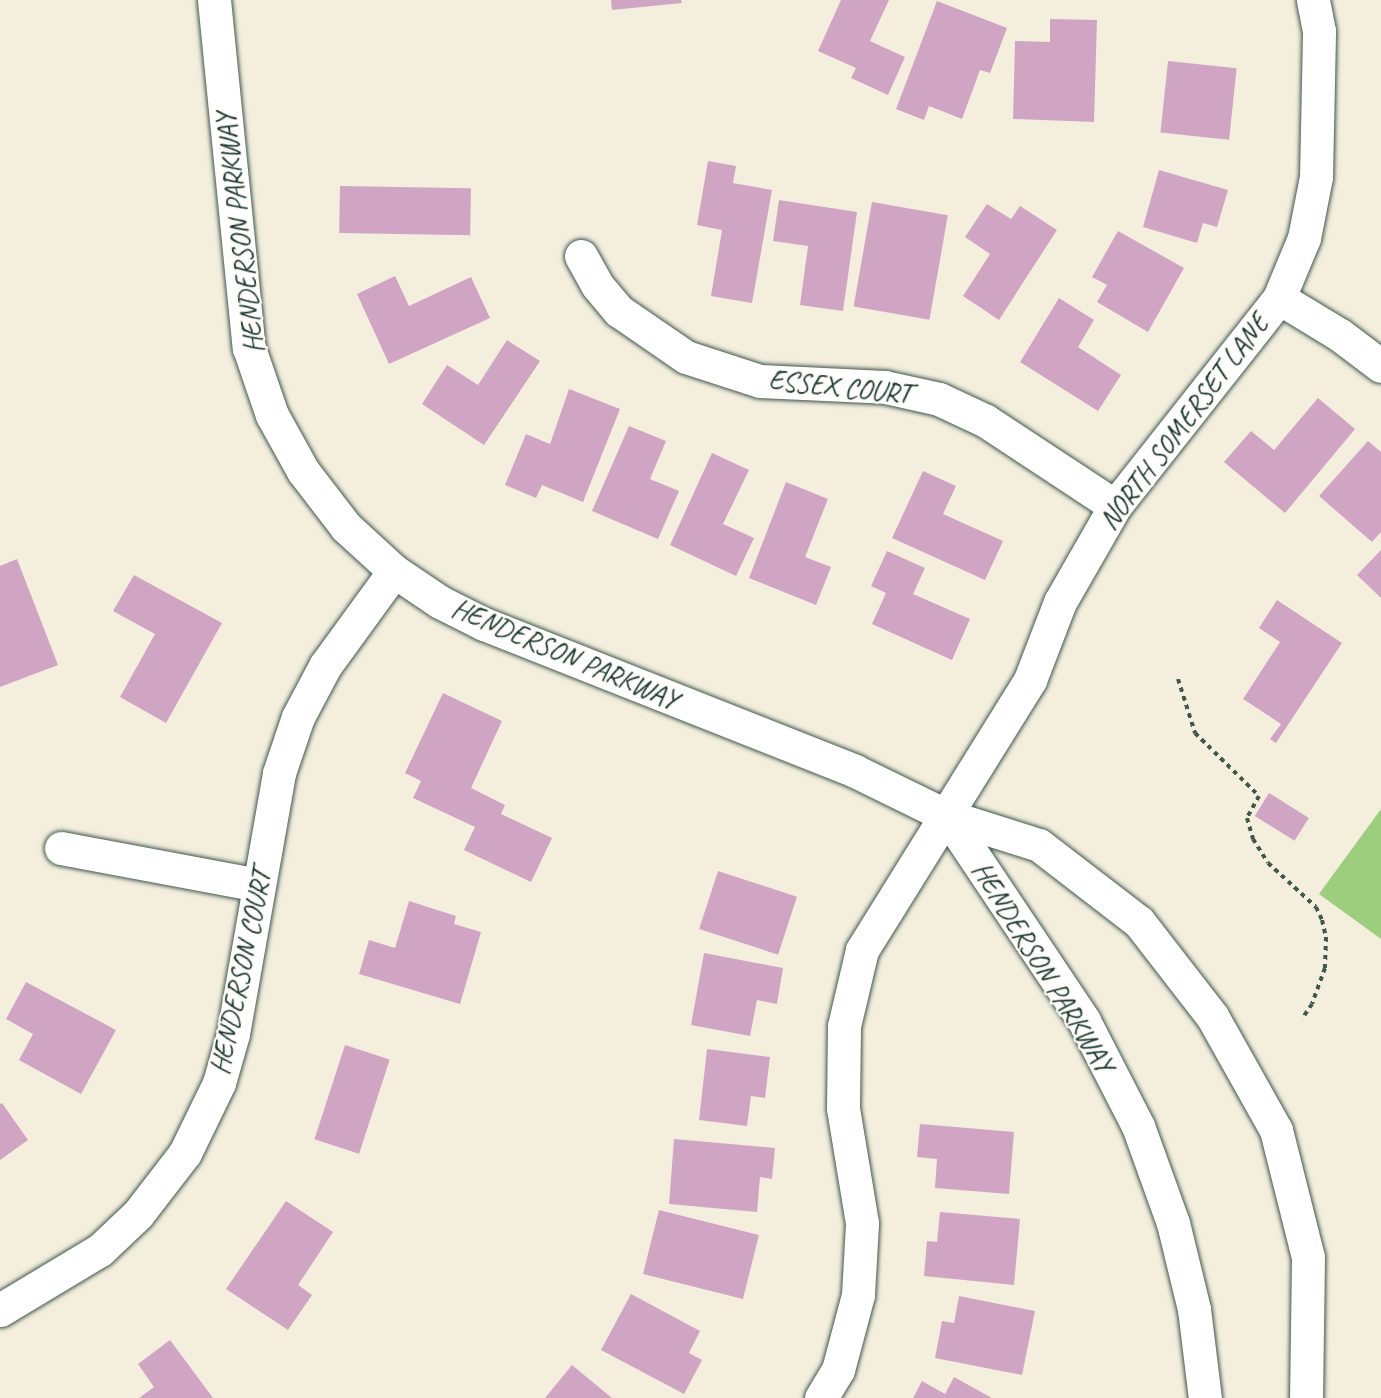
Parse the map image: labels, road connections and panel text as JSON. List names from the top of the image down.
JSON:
{
  "streets": {
    "street": [
      "HENDERSON PARKWAY",
      "ESSEX COURT",
      "NORTH SOMERSET LANE",
      "HENDERSON COURT"
    ]
  },
  "crossings": [
    ["HENDERSON PARKWAY", "NORTH SOMERSET LANE"],
    ["HENDERSON PARKWAY", "HENDERSON COURT"],
    ["ESSEX COURT", "NORTH SOMERSET LANE"]
  ]
}
